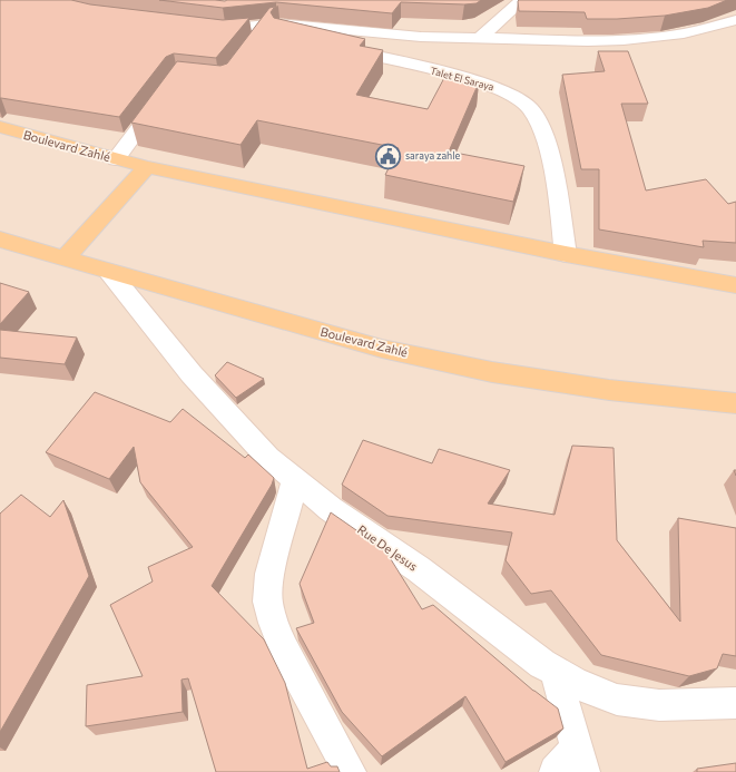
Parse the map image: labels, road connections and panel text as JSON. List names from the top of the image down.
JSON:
{
  "streets": {
    "main road": ["Boulevard Zahlé"],
    "street": ["Talet El Saraya", "Rue De Jesus"]
  },
  "crossings": [
    ["Talet El Saraya", "Boulevard Zahlé"],
    ["Boulevard Zahlé", "Rue De Jesus"]
  ],
  "places": {
    "public building": ["saraya zahle"]
  }
}
